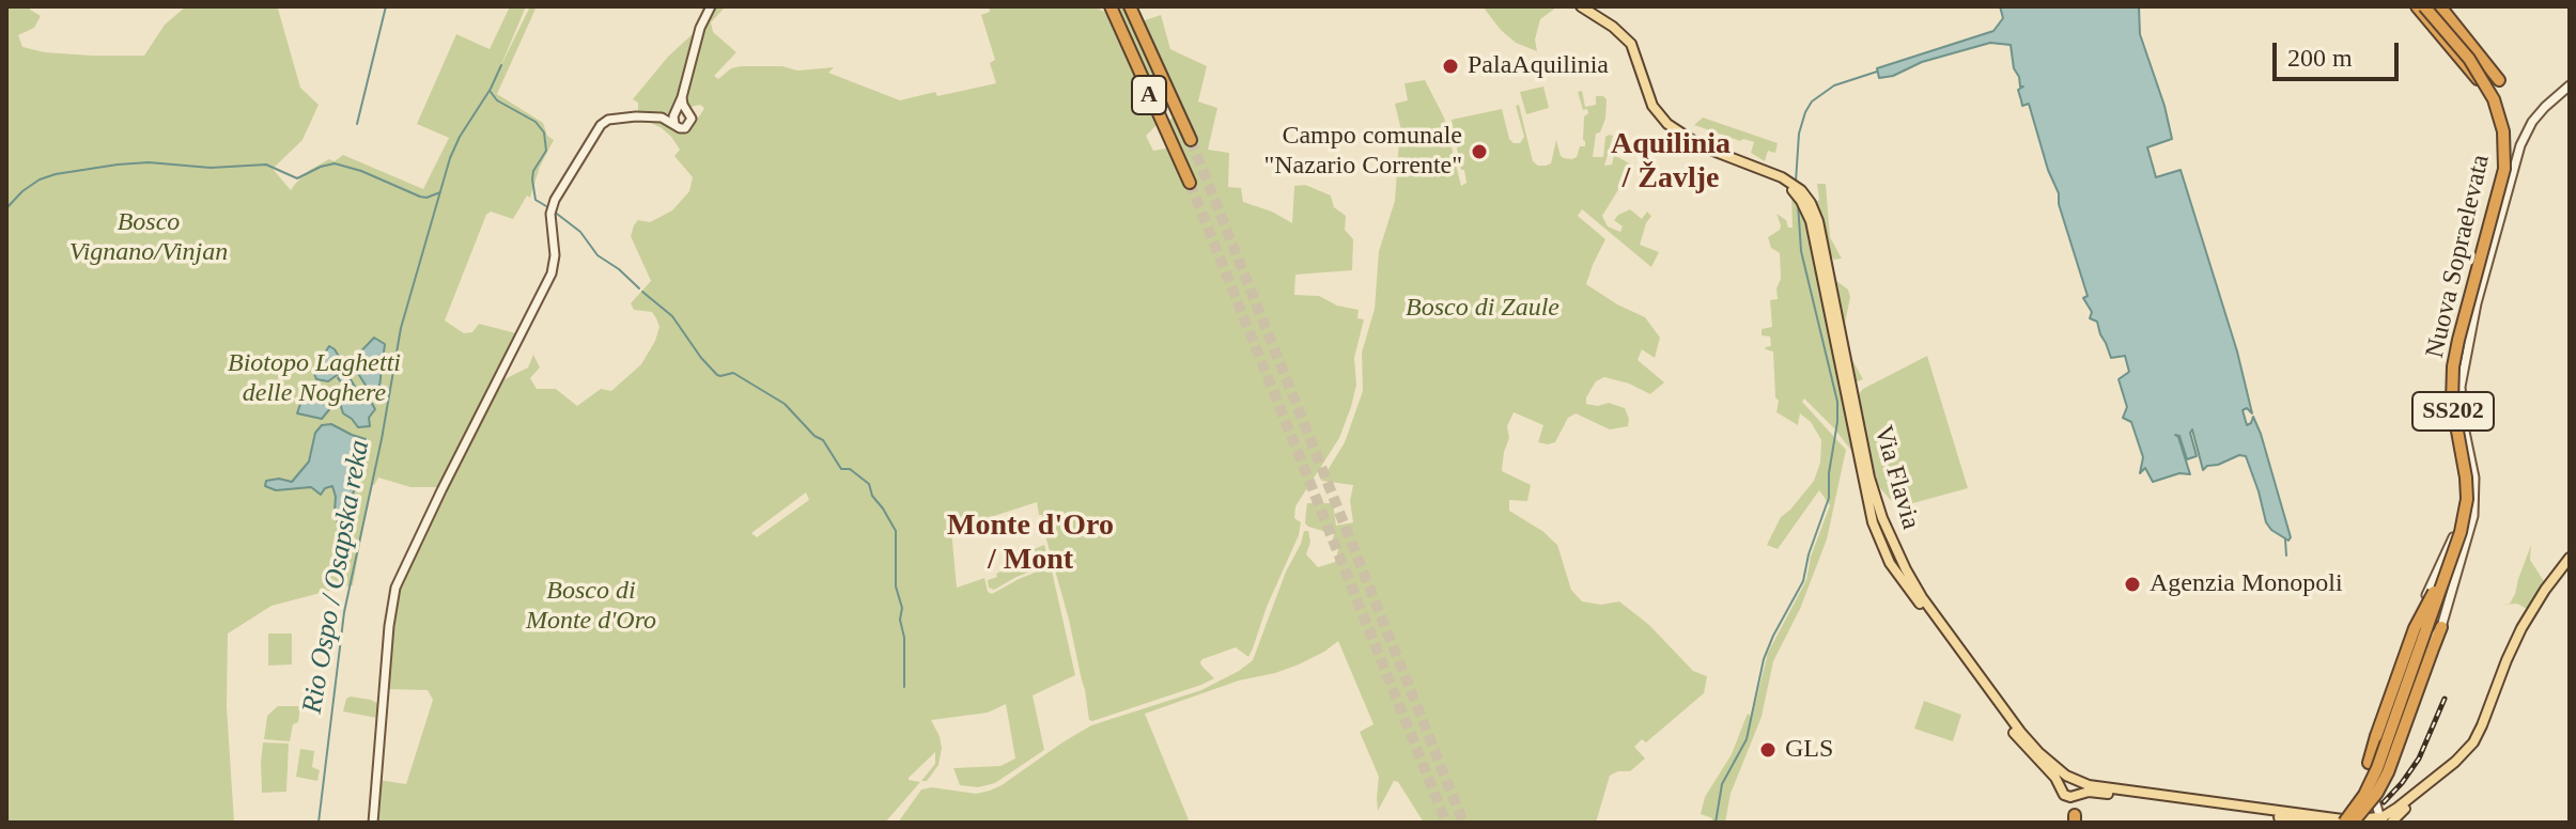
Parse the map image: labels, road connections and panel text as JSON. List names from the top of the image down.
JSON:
{
  "streets": {
    "highway": ["A", "Nuova Sopraelevata", "SS202"],
    "main road": ["Via Flavia"]
  },
  "districts": ["Aquilinia / Žavlje", "Monte d'Oro / Mont"],
  "water": ["Rio Ospo / Osapska reka"],
  "parks": [
    "Bosco Vignano/Vinjan",
    "Bosco di Zaule",
    "Biotopo Laghetti delle Noghere",
    "Bosco di Monte d'Oro"
  ],
  "places": [
    "PalaAquilinia",
    "Campo comunale \"Nazario Corrente\"",
    "Agenzia Monopoli",
    "GLS"
  ],
  "scale_bar": "200 m"
}
